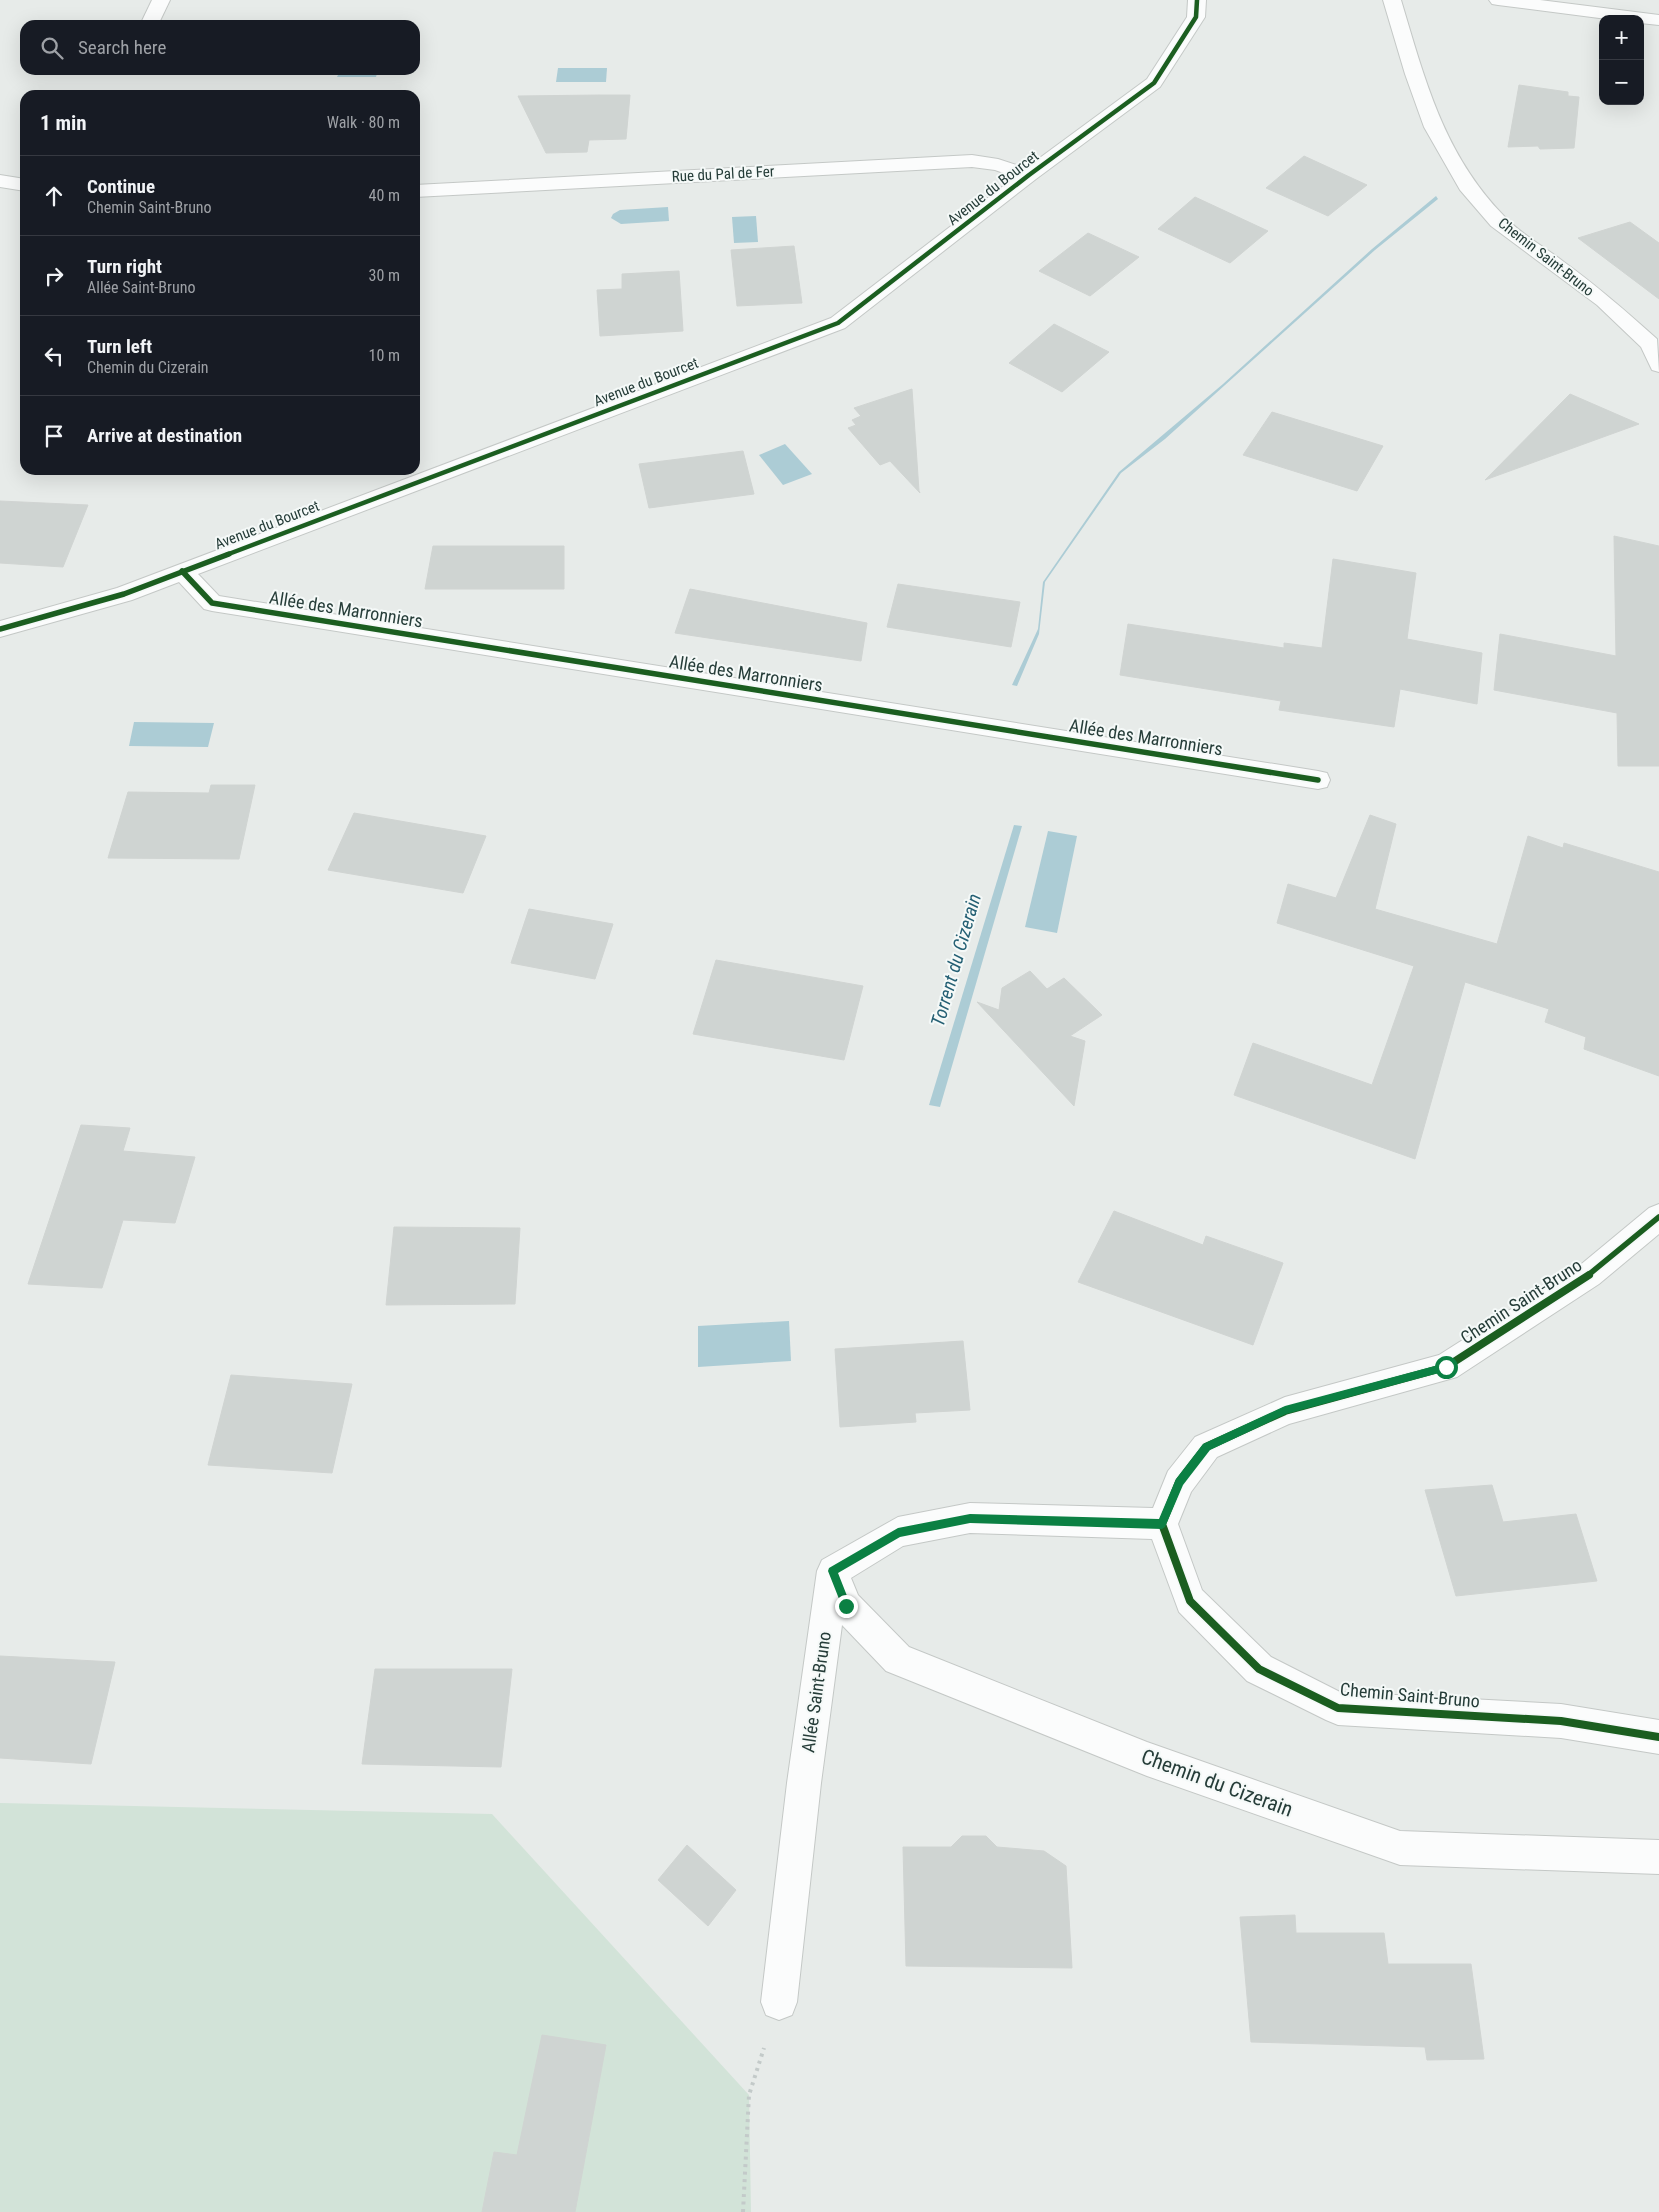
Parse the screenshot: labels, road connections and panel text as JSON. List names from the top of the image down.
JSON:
{
  "streets": {
    "street": [
      "Rue du Pal de Fer",
      "Avenue du Bourcet",
      "Chemin Saint-Bruno",
      "Allée des Marronniers",
      "Allée Saint-Bruno",
      "Chemin du Cizerain"
    ]
  },
  "crossings": [
    ["Rue du Pal de Fer", "Avenue du Bourcet"],
    ["Avenue du Bourcet", "Allée des Marronniers"],
    ["Allée Saint-Bruno", "Chemin du Cizerain"]
  ],
  "water": ["Torrent du Cizerain"],
  "page": {
    "map_buttons": ["+", "−"],
    "search": "Search here",
    "heading": ["1 min", "Walk · 80 m"],
    "list": [
      ["Continue", "Chemin Saint-Bruno", "40 m"],
      ["Turn right", "Allée Saint-Bruno", "30 m"],
      ["Turn left", "Chemin du Cizerain", "10 m"],
      "Arrive at destination"
    ]
  }
}
